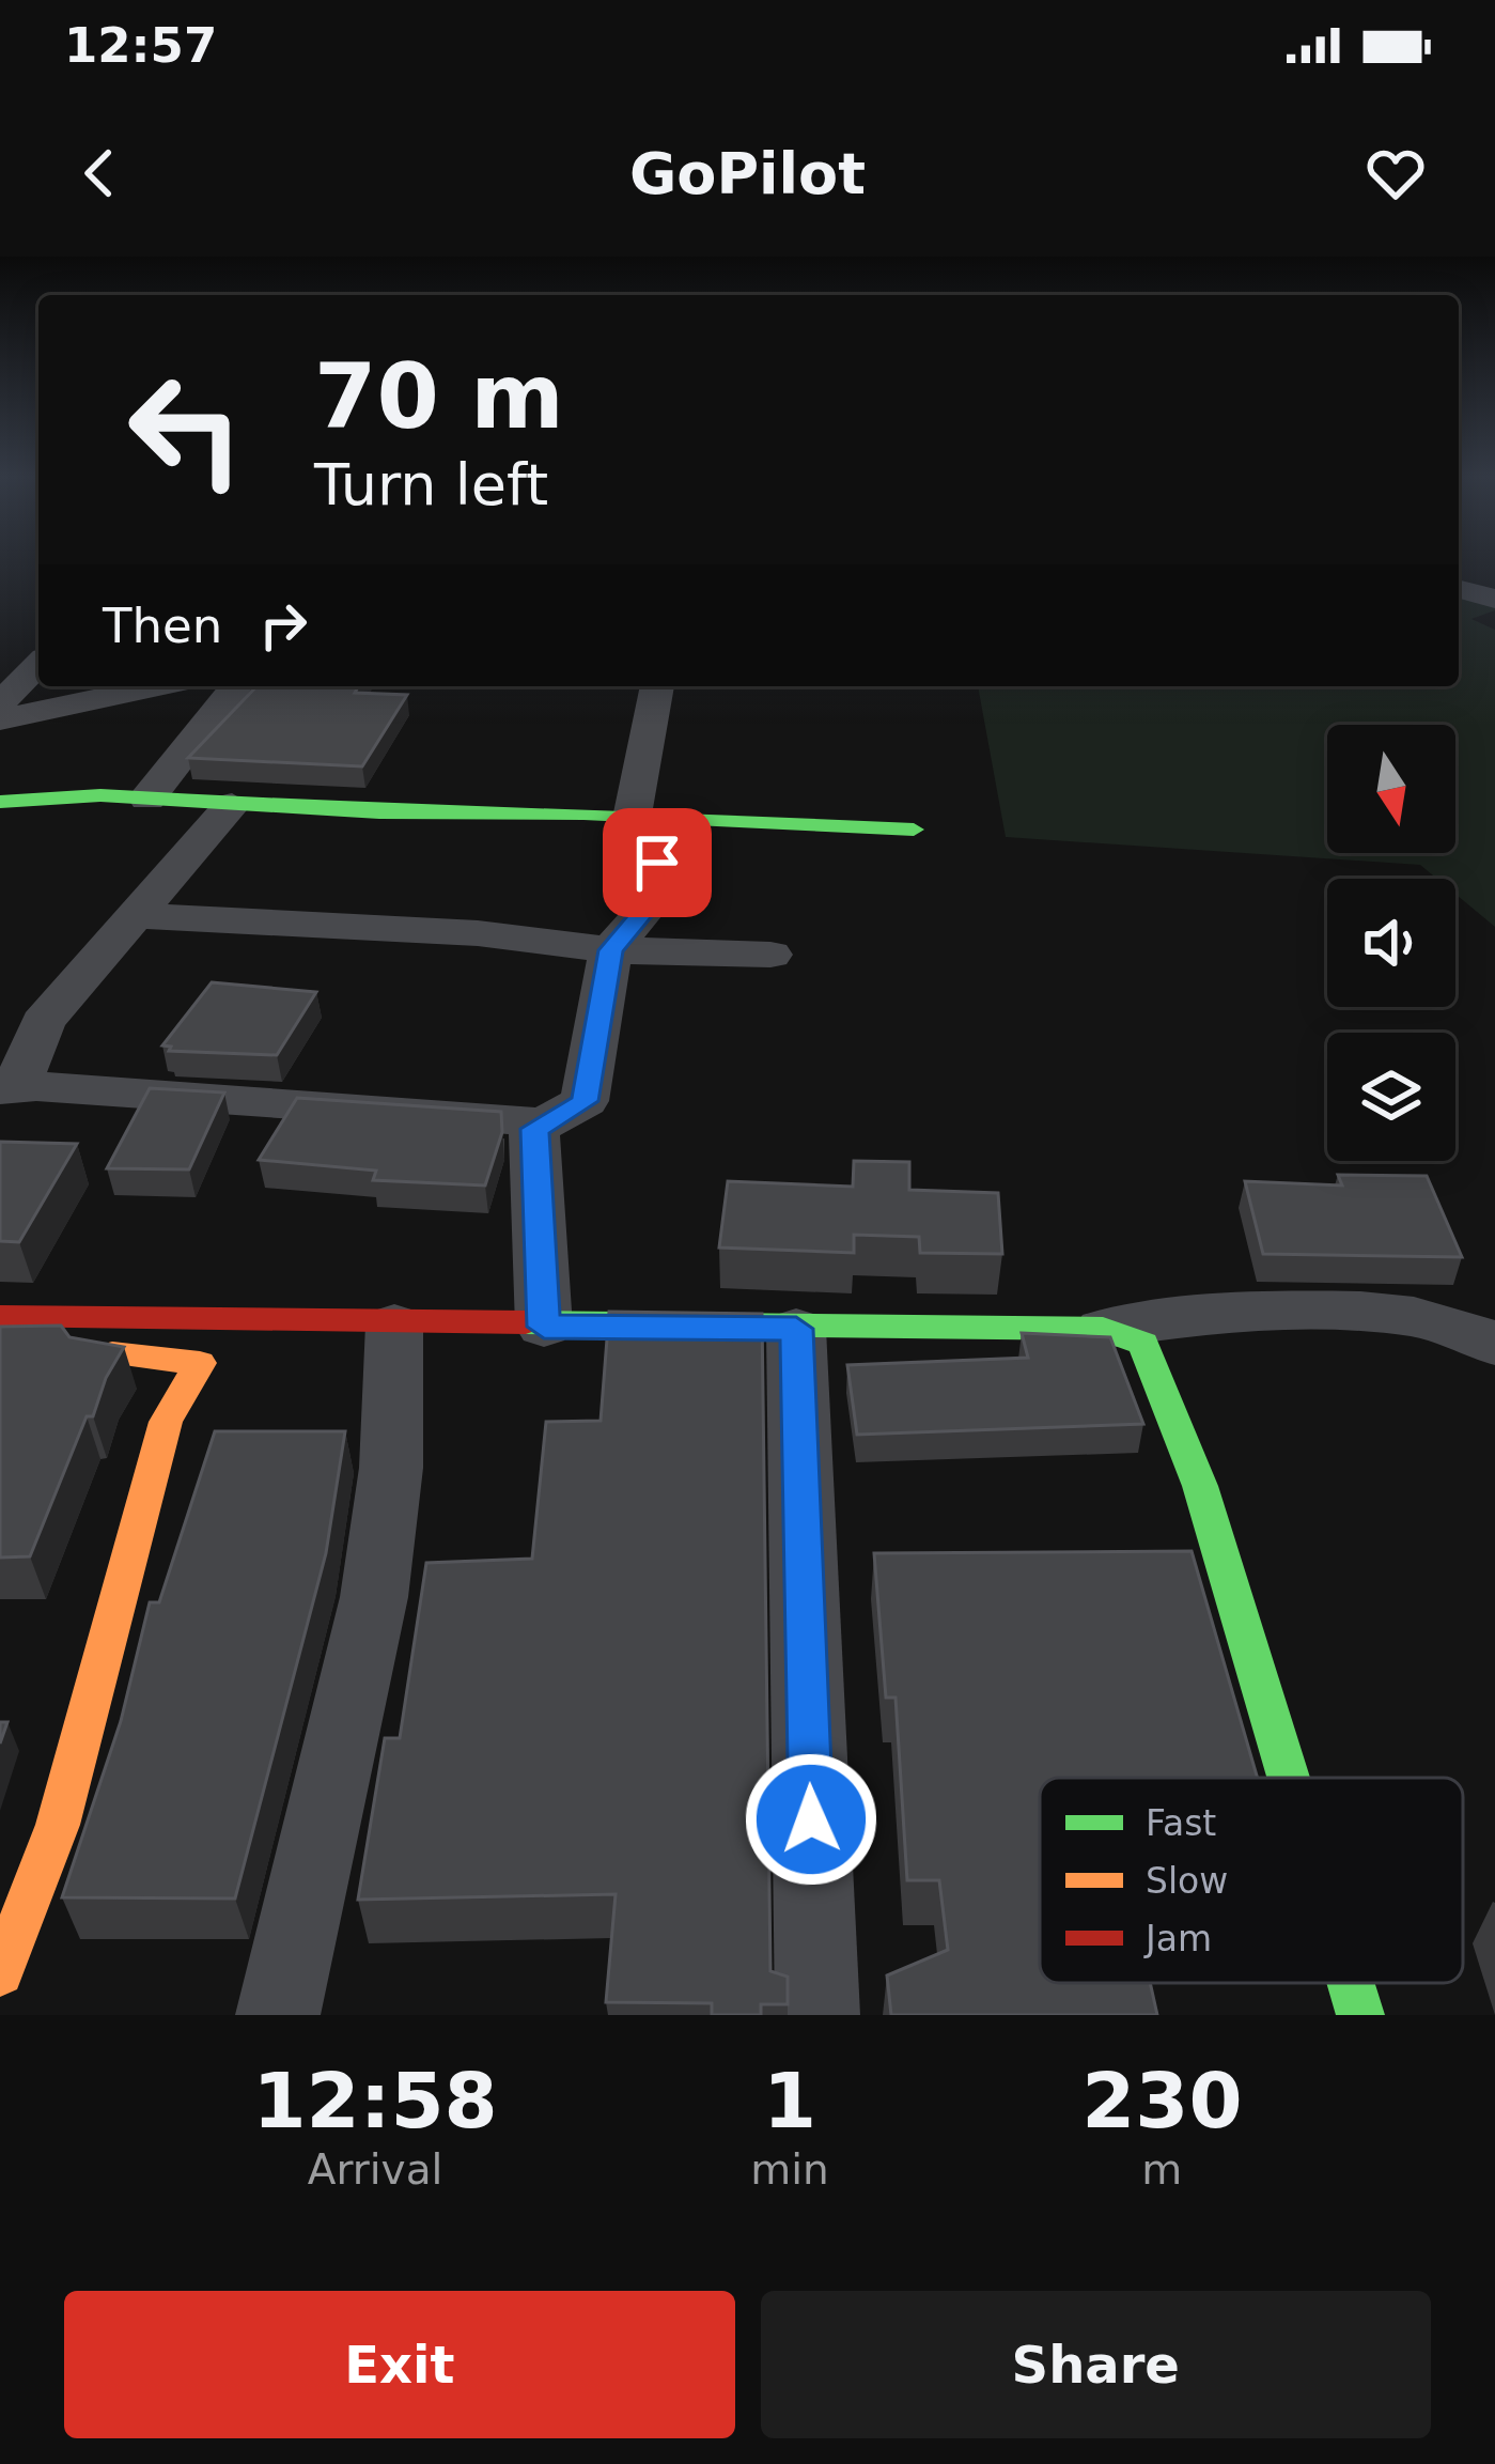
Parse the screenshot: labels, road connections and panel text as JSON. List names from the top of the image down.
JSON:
{
  "legend": ["Fast", "Slow", "Jam"],
  "north": "bottom",
  "page": {
    "status": "12:57",
    "header": "GoPilot",
    "turn": ["70 m", "Turn left"],
    "then": "Then",
    "eta": [
      "12:58",
      "Arrival",
      "1",
      "min",
      "230",
      "m"
    ],
    "buttons": ["Exit", "Share"]
  }
}
